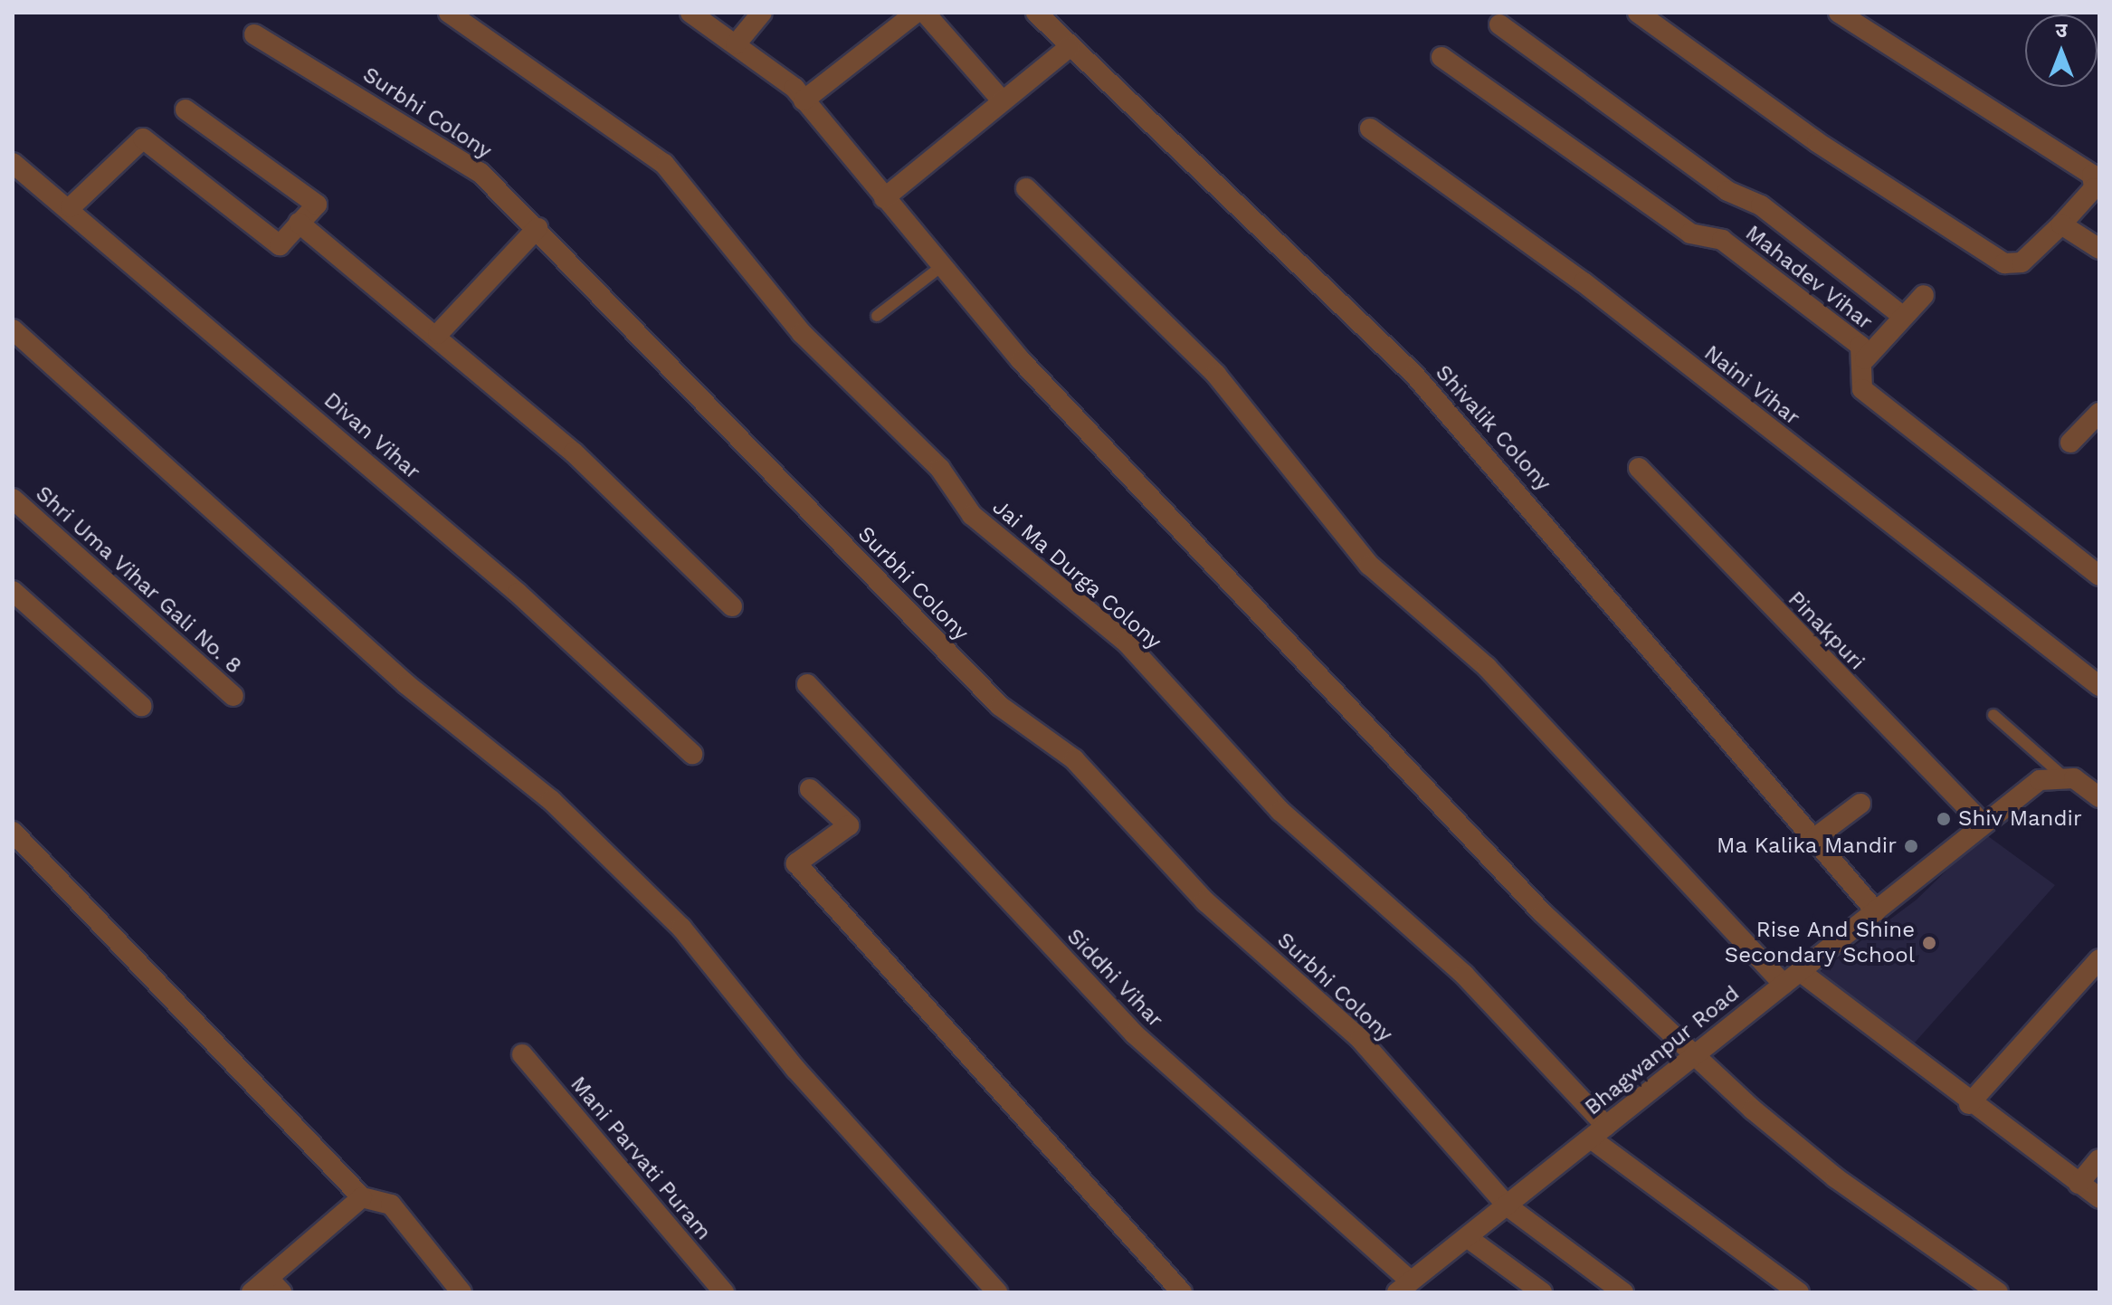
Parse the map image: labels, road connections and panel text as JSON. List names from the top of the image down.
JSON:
{
  "streets": {
    "street": [
      "Surbhi Colony",
      "Mahadev Vihar",
      "Naini Vihar",
      "Shivalik Colony",
      "Divan Vihar",
      "Jai Ma Durga Colony",
      "Shri Uma Vihar Gali No. 8",
      "Pinakpuri",
      "Siddhi Vihar",
      "Bhagwanpur Road",
      "Mani Parvati Puram"
    ]
  },
  "crossings": [
    ["Surbhi Colony", "Bhagwanpur Road"],
    ["Shivalik Colony", "Bhagwanpur Road"],
    ["Jai Ma Durga Colony", "Bhagwanpur Road"],
    ["Pinakpuri", "Bhagwanpur Road"],
    ["Siddhi Vihar", "Bhagwanpur Road"]
  ],
  "places": ["Shiv Mandir", "Ma Kalika Mandir", "Rise And Shine Secondary School"],
  "north": "top"
}
